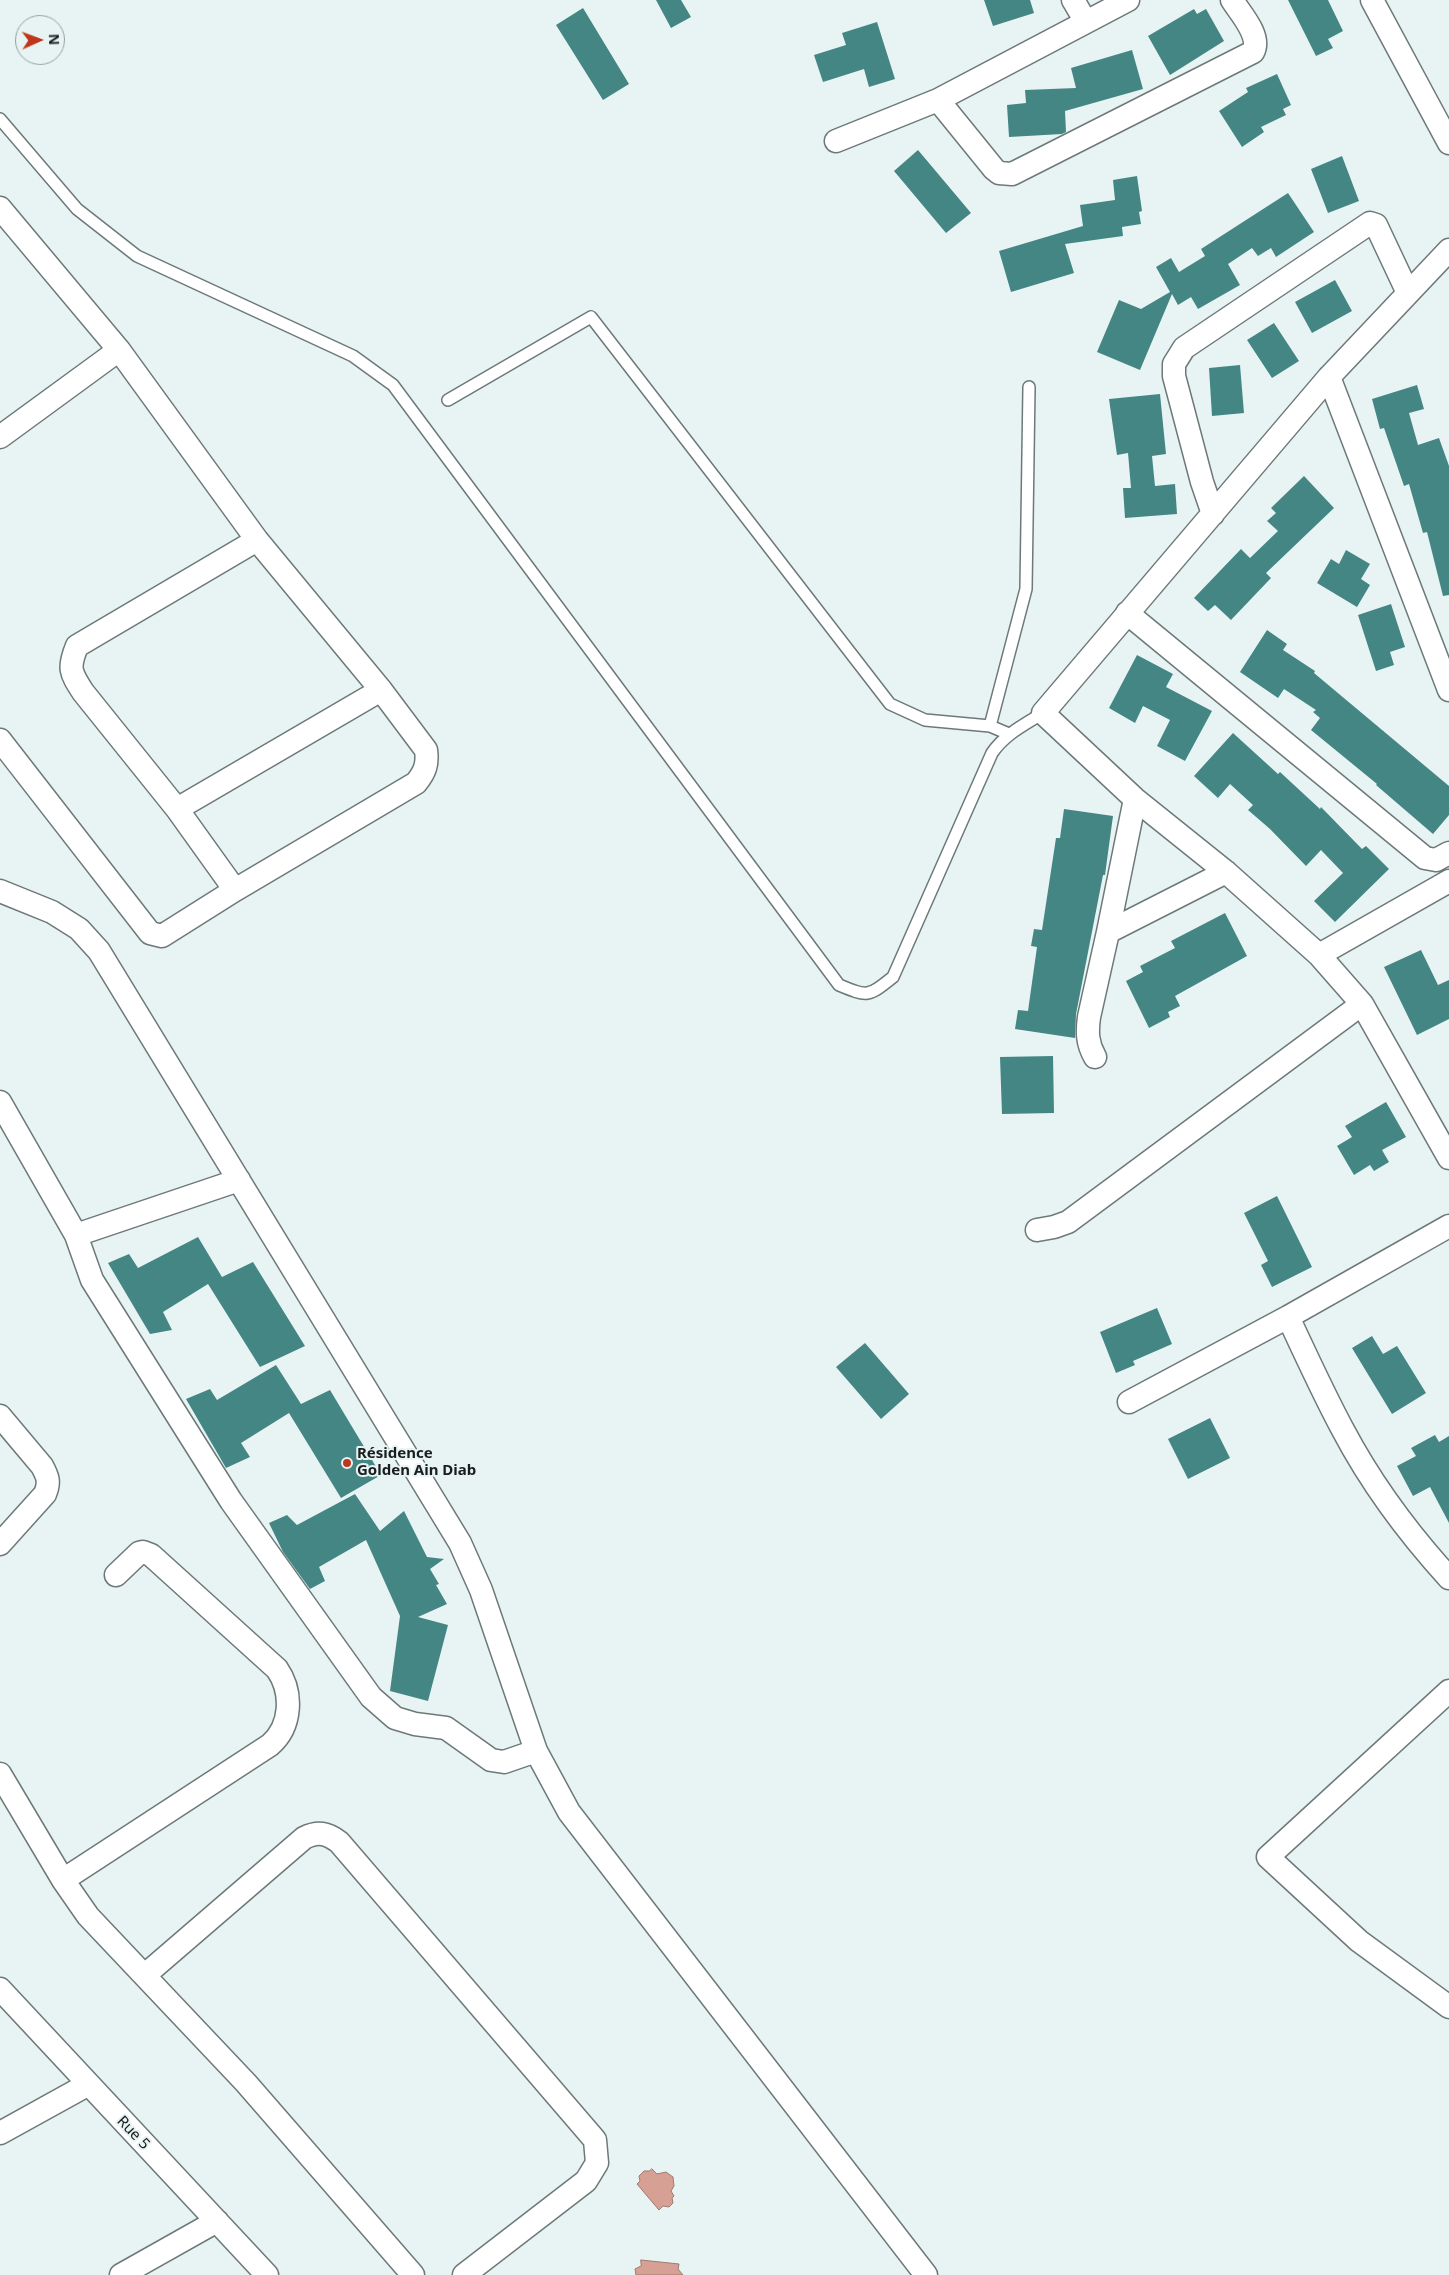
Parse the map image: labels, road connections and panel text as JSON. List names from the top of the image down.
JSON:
{
  "streets": {
    "street": ["Rue 5"]
  },
  "places": ["Résidence Golden Ain Diab"],
  "north": "right"
}
